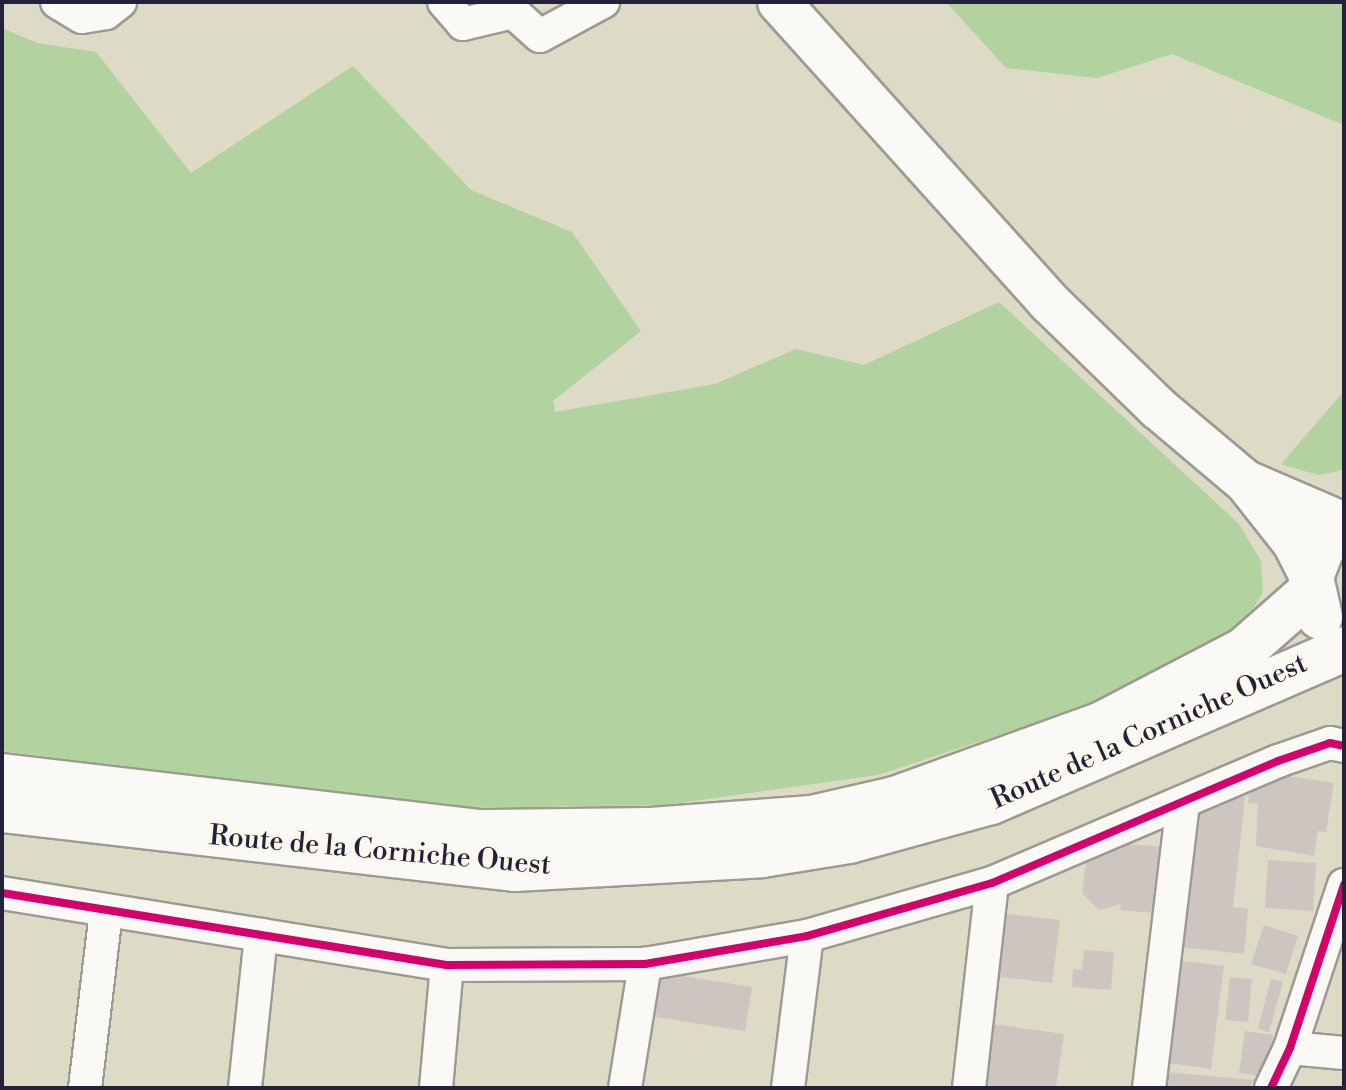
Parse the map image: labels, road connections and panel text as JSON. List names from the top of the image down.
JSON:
{
  "streets": {
    "highway": ["Route de la Corniche Ouest"]
  }
}
